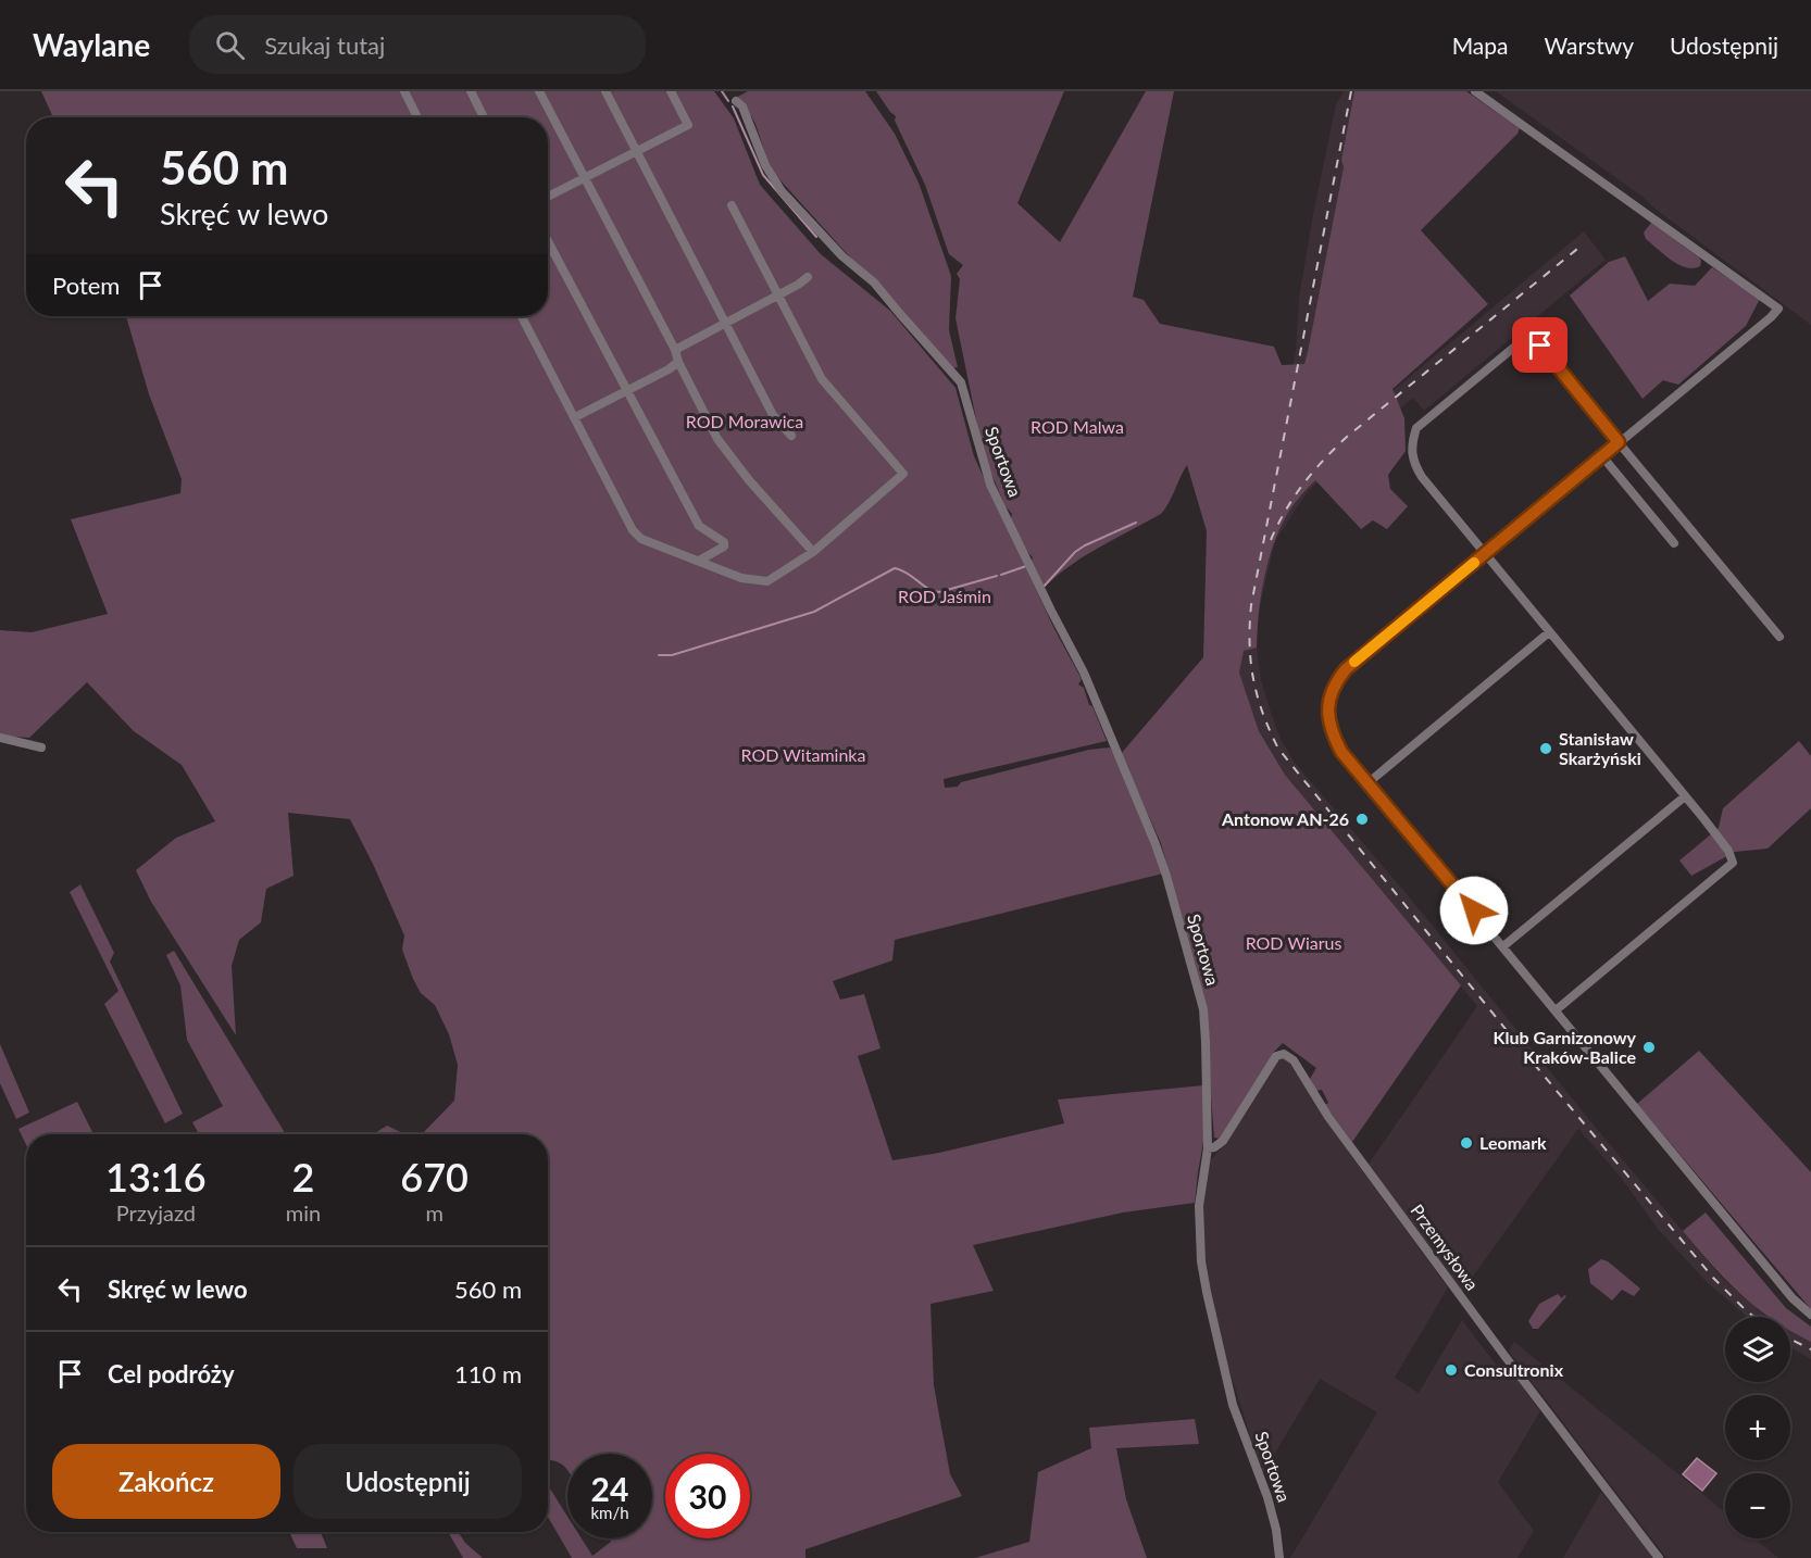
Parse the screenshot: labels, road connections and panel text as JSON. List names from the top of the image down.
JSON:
{
  "streets": {
    "street": ["Sportowa", "Przemysłowa"]
  },
  "crossings": [
    ["Sportowa", "Przemysłowa"]
  ],
  "parks": [
    "ROD Morawica",
    "ROD Malwa",
    "ROD Jaśmin",
    "ROD Witaminka",
    "ROD Wiarus"
  ],
  "places": [
    "Stanisław Skarżyński",
    "Antonow AN-26",
    "Klub Garnizonowy Kraków-Balice",
    "Leomark",
    "Consultronix"
  ],
  "page": {
    "header": "Waylane",
    "search": "Szukaj tutaj",
    "nav": ["Mapa", "Warstwy", "Udostępnij"],
    "turn": ["560 m", "Skręć w lewo"],
    "then": "Potem",
    "eta": [
      "13:16",
      "Przyjazd",
      "2",
      "min",
      "670",
      "m"
    ],
    "list": [
      {
        "name": "Skręć w lewo",
        "value": "560 m"
      },
      {
        "name": "Cel podróży",
        "value": "110 m"
      }
    ],
    "map_buttons": ["+", "−"],
    "buttons": ["Zakończ", "Udostępnij"],
    "speed": "24 km/h",
    "limit": "30"
  }
}
